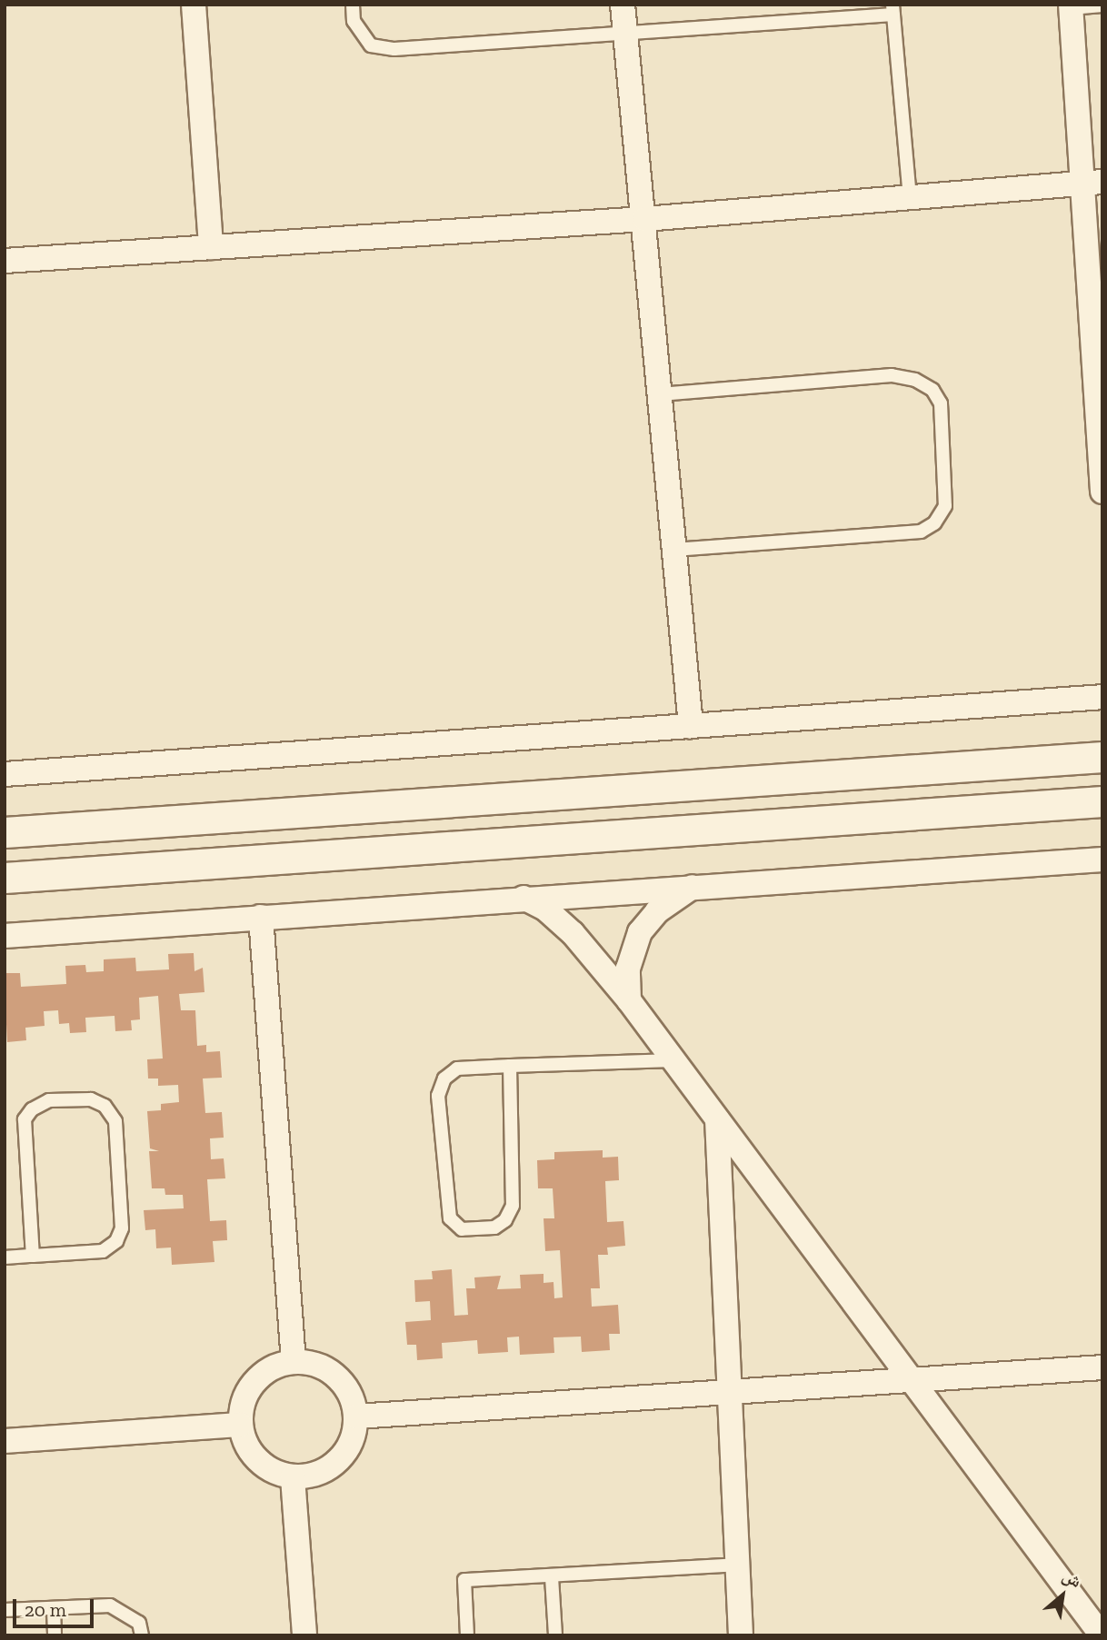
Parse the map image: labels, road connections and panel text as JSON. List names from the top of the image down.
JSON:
{
  "scale_bar": "20 m",
  "north": "top right"
}
